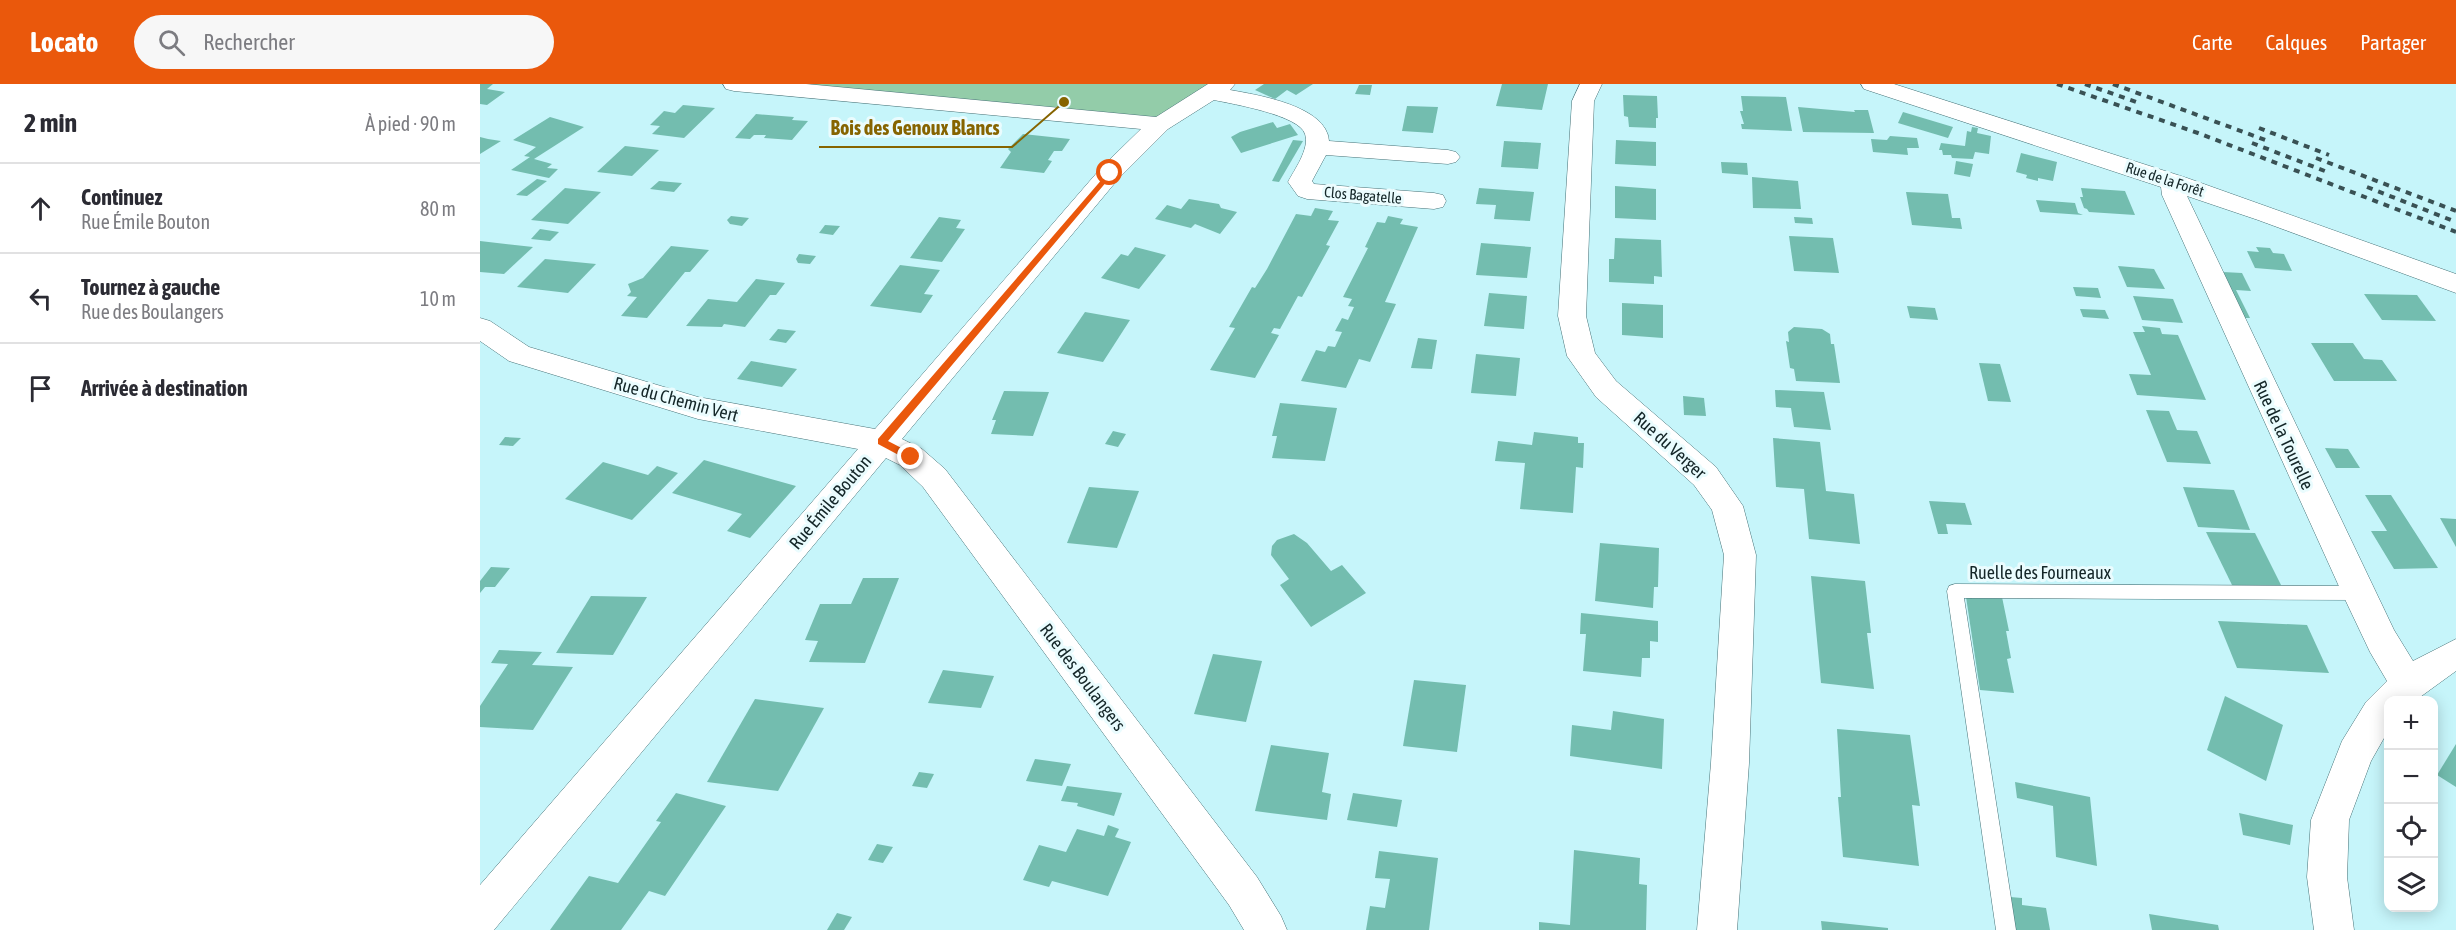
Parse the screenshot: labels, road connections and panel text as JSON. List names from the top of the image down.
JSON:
{
  "streets": {
    "street": [
      "Rue de la Forêt",
      "Clos Bagatelle",
      "Rue du Chemin Vert",
      "Rue de la Tourelle",
      "Rue du Verger",
      "Rue Émile Bouton",
      "Rue des Boulangers"
    ],
    "lane": ["Ruelle des Fourneaux"]
  },
  "crossings": [
    ["Rue de la Forêt", "Rue de la Tourelle"],
    ["Rue du Chemin Vert", "Rue Émile Bouton"],
    ["Rue du Chemin Vert", "Rue des Boulangers"],
    ["Rue de la Tourelle", "Ruelle des Fourneaux"],
    ["Rue Émile Bouton", "Rue des Boulangers"]
  ],
  "places": ["Bois des Genoux Blancs"],
  "page": {
    "header": "Locato",
    "search": "Rechercher",
    "nav": ["Carte", "Calques", "Partager"],
    "heading": ["2 min", "À pied · 90 m"],
    "list": [
      ["Continuez", "Rue Émile Bouton", "80 m"],
      ["Tournez à gauche", "Rue des Boulangers", "10 m"],
      "Arrivée à destination"
    ],
    "map_buttons": ["+", "−"]
  }
}
